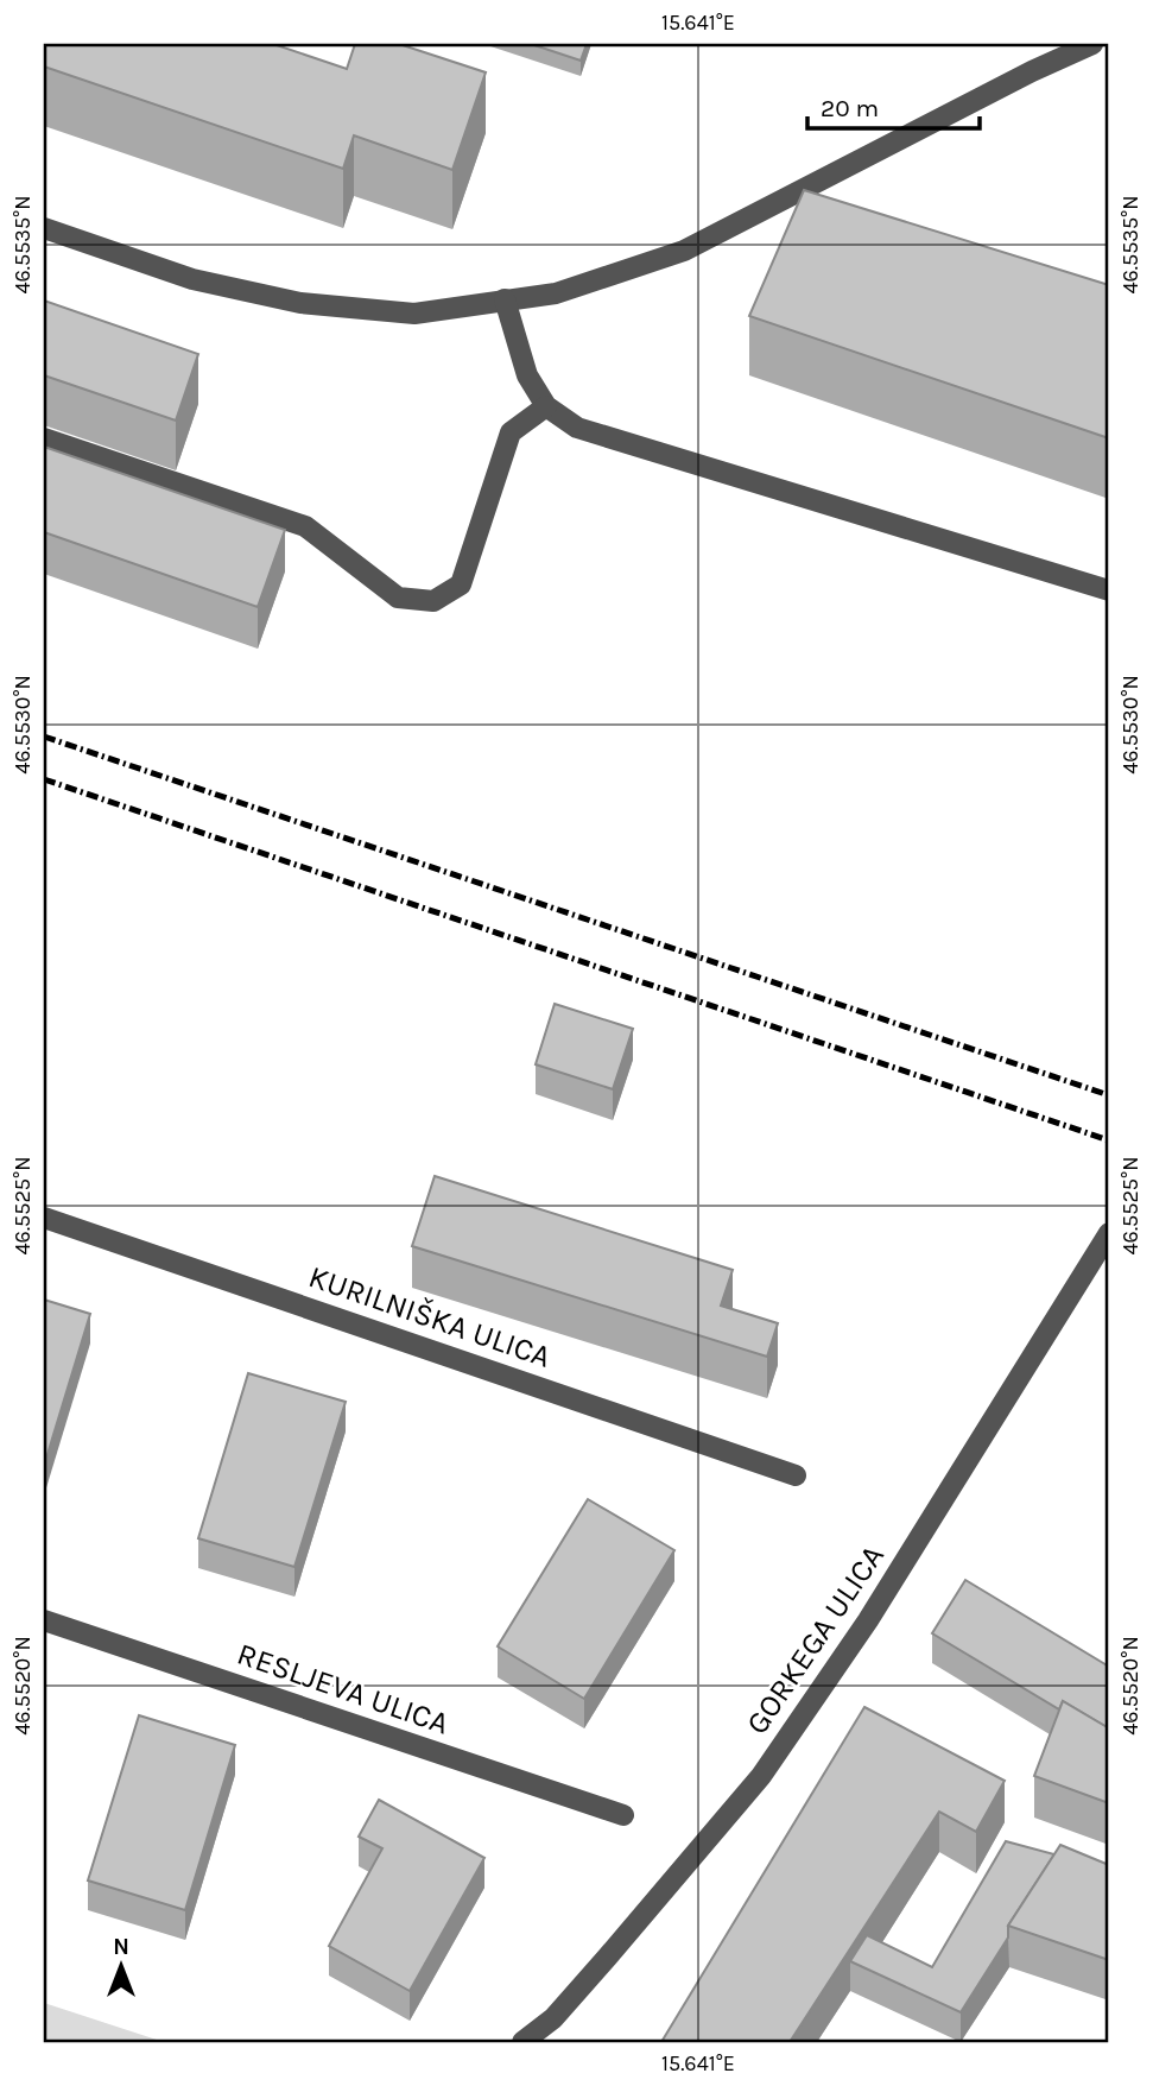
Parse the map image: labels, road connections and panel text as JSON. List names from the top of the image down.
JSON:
{
  "streets": {
    "street": ["KURILNIŠKA ULICA", "GORKEGA ULICA", "RESLJEVA ULICA"]
  },
  "scale_bar": "20 m",
  "north": "top",
  "coordinates": [
    "15.641°E",
    "46.5535°N",
    "46.5530°N",
    "46.5525°N",
    "46.5520°N"
  ]
}
